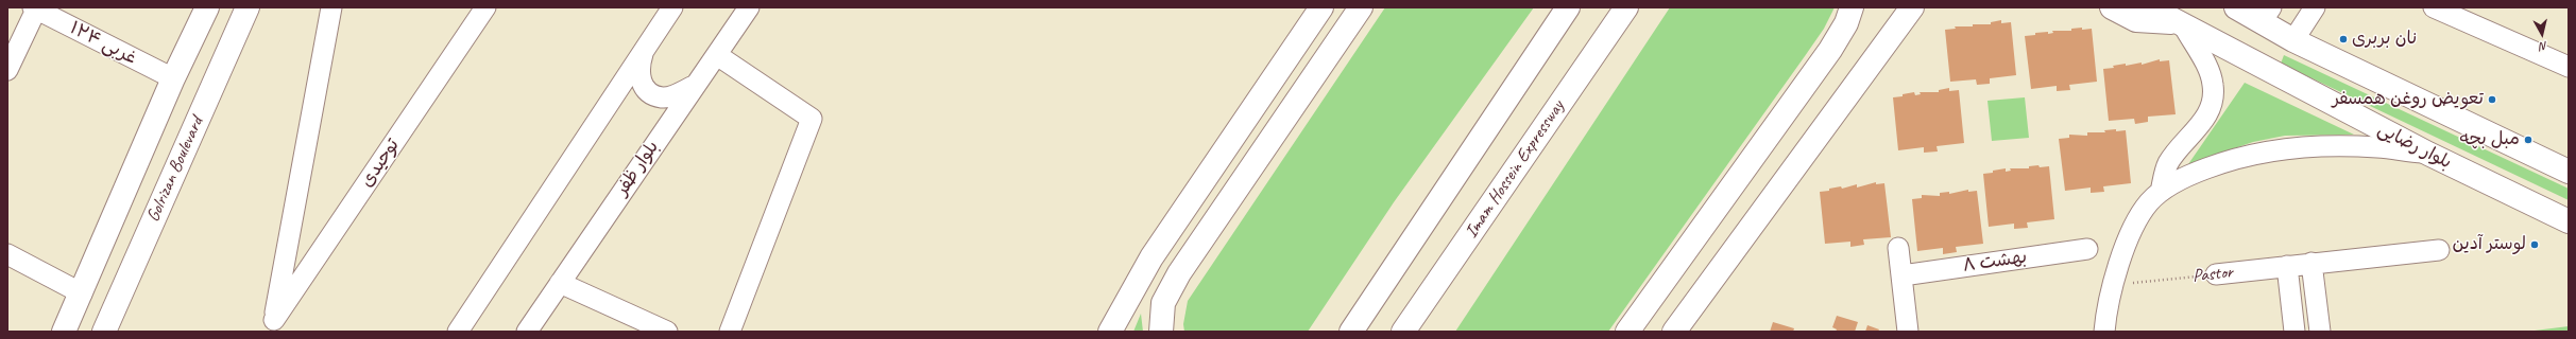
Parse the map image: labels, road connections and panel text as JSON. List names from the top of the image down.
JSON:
{
  "streets": {
    "main road": ["بلوار رضایی", "Golrizan Boulevard", "Imam Hossein Expressway"],
    "street": [
      "۱۲۴ غربی",
      "توحیدی",
      "بلوار ظفر",
      "۸ بهشت",
      "Pastor"
    ]
  },
  "crossings": [
    ["۱۲۴ غربی", "Golrizan Boulevard"]
  ],
  "places": [
    "نان بربری",
    "تعویض روغن همسفر",
    "مبل بچه",
    "لوستر آدین"
  ],
  "north": "bottom"
}
